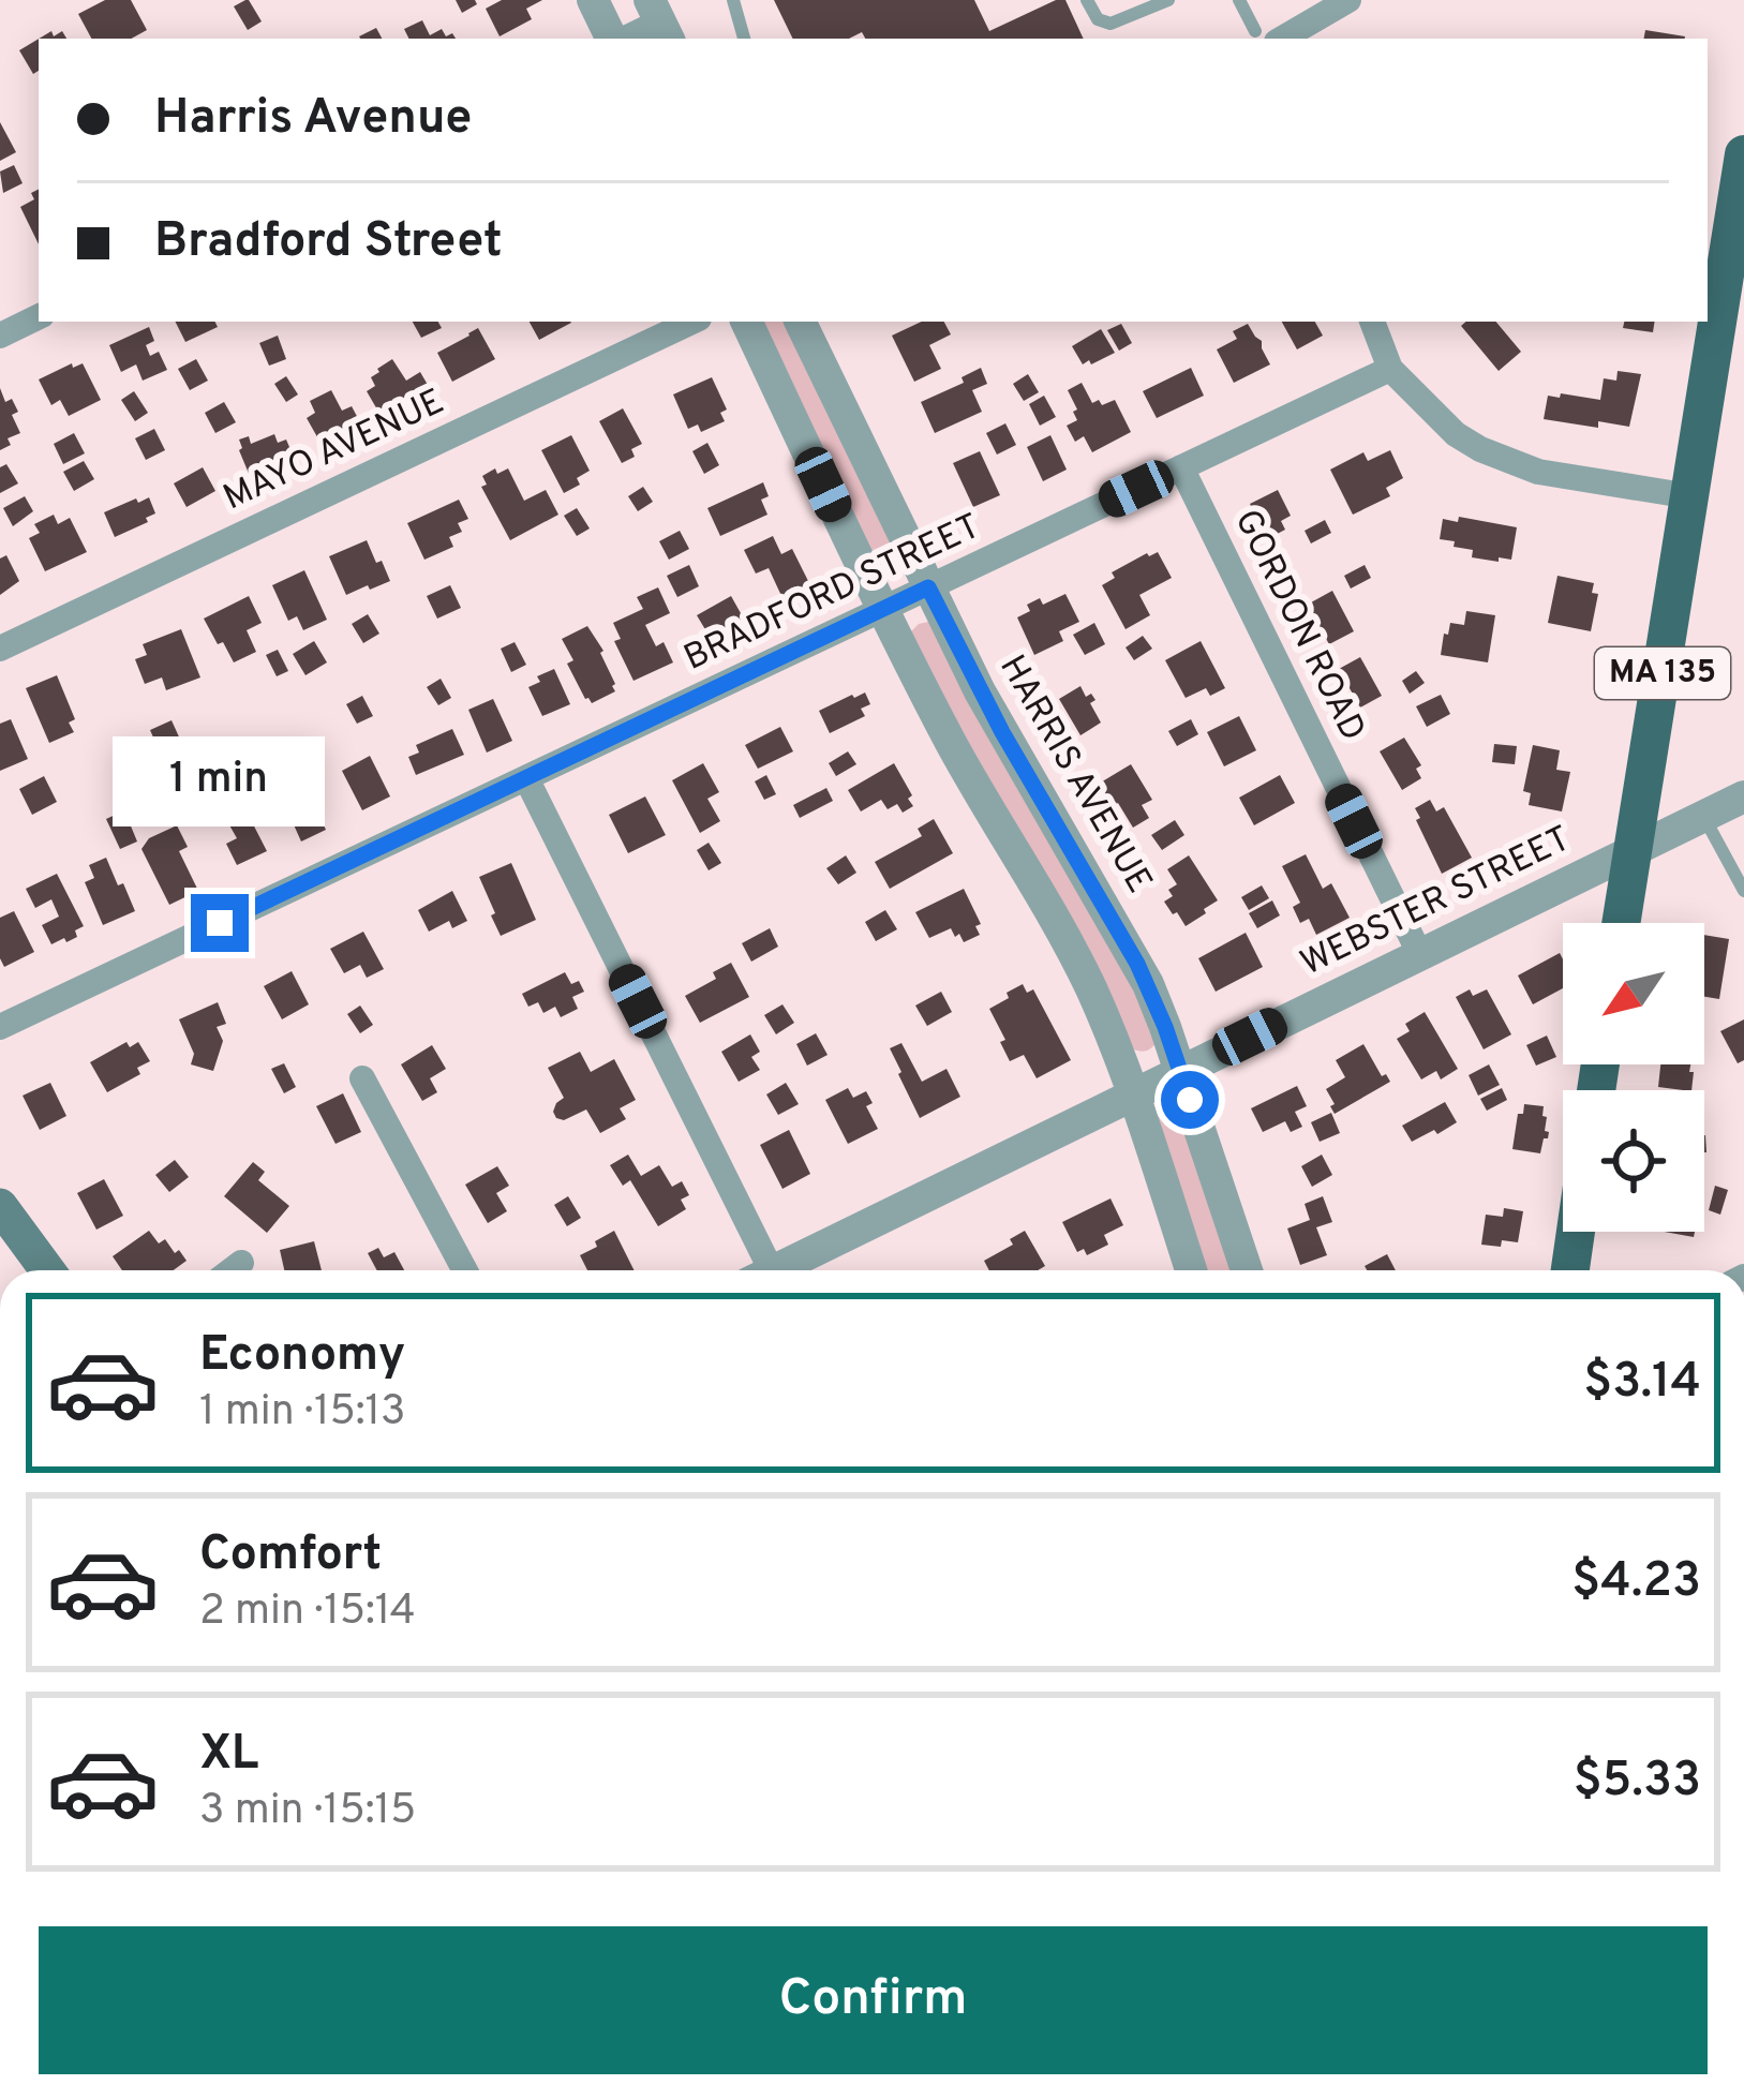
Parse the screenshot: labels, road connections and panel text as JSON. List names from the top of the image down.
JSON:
{
  "streets": {
    "main road": ["MA 135"],
    "street": [
      "MAYO AVENUE",
      "BRADFORD STREET",
      "GORDON ROAD",
      "HARRIS AVENUE",
      "WEBSTER STREET"
    ]
  },
  "crossings": [
    ["BRADFORD STREET", "GORDON ROAD"],
    ["BRADFORD STREET", "HARRIS AVENUE"],
    ["GORDON ROAD", "WEBSTER STREET"],
    ["MA 135", "WEBSTER STREET"],
    ["HARRIS AVENUE", "WEBSTER STREET"]
  ],
  "north": "bottom left",
  "page": {
    "banner": ["Harris Avenue", "Bradford Street"],
    "bubble": "1 min",
    "list": [
      {
        "name": "Economy",
        "note": "1 min · 15:13",
        "value": "$3.14"
      },
      {
        "name": "Comfort",
        "note": "2 min · 15:14",
        "value": "$4.23"
      },
      {
        "name": "XL",
        "note": "3 min · 15:15",
        "value": "$5.33"
      }
    ],
    "buttons": "Confirm"
  }
}
